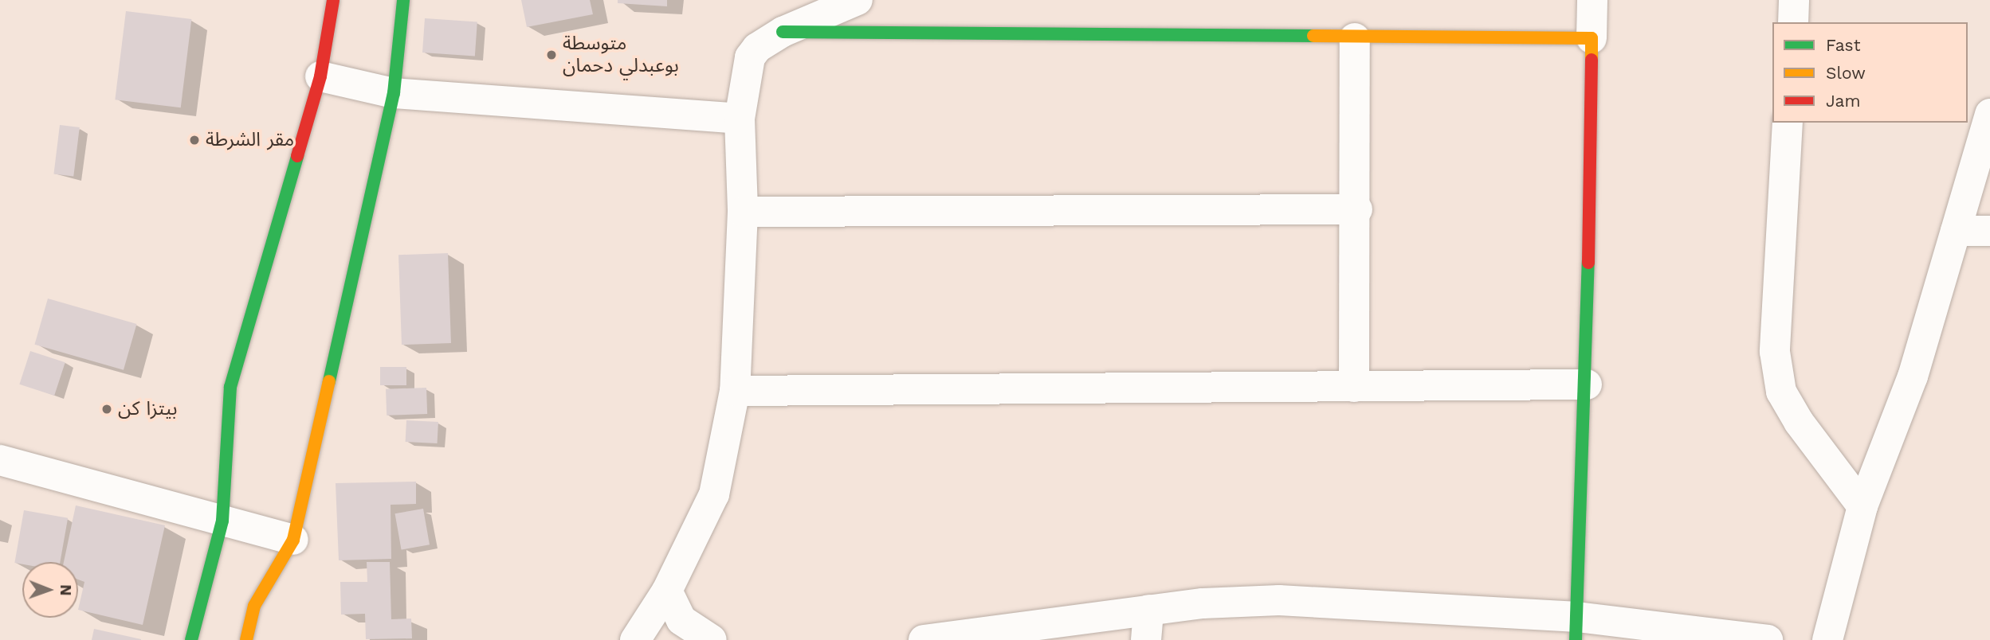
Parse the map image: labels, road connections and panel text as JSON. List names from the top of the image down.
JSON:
{
  "places": ["متوسطة بوعبدلي دحمان", "مقر الشرطة", "بيتزا كن"],
  "legend": ["Fast", "Slow", "Jam"],
  "north": "right"
}
